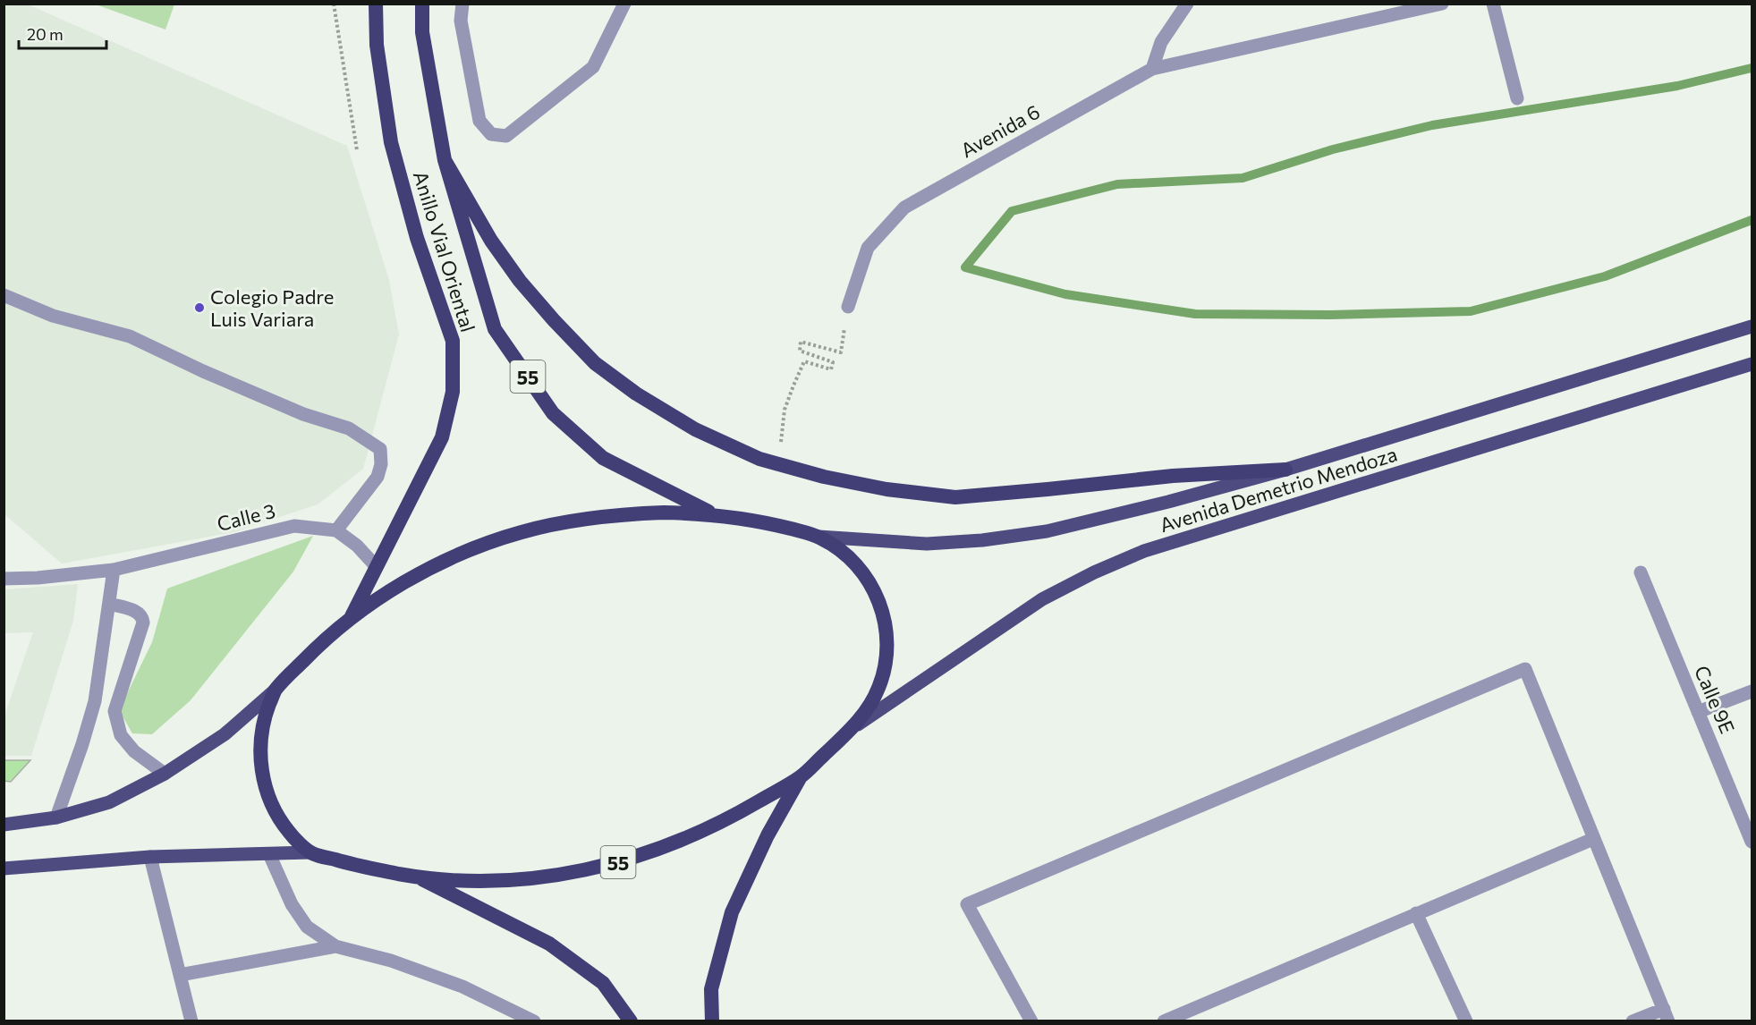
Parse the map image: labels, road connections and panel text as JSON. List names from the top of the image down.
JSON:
{
  "streets": {
    "highway": ["Anillo Vial Oriental", "55"],
    "main road": ["Avenida Demetrio Mendoza"],
    "street": ["Avenida 6", "Calle 3", "Calle 9E"]
  },
  "crossings": [
    ["Anillo Vial Oriental", "55"],
    ["Anillo Vial Oriental", "Calle 3"],
    ["55", "Avenida Demetrio Mendoza"]
  ],
  "places": ["Colegio Padre Luis Variara"],
  "scale_bar": "20 m"
}
